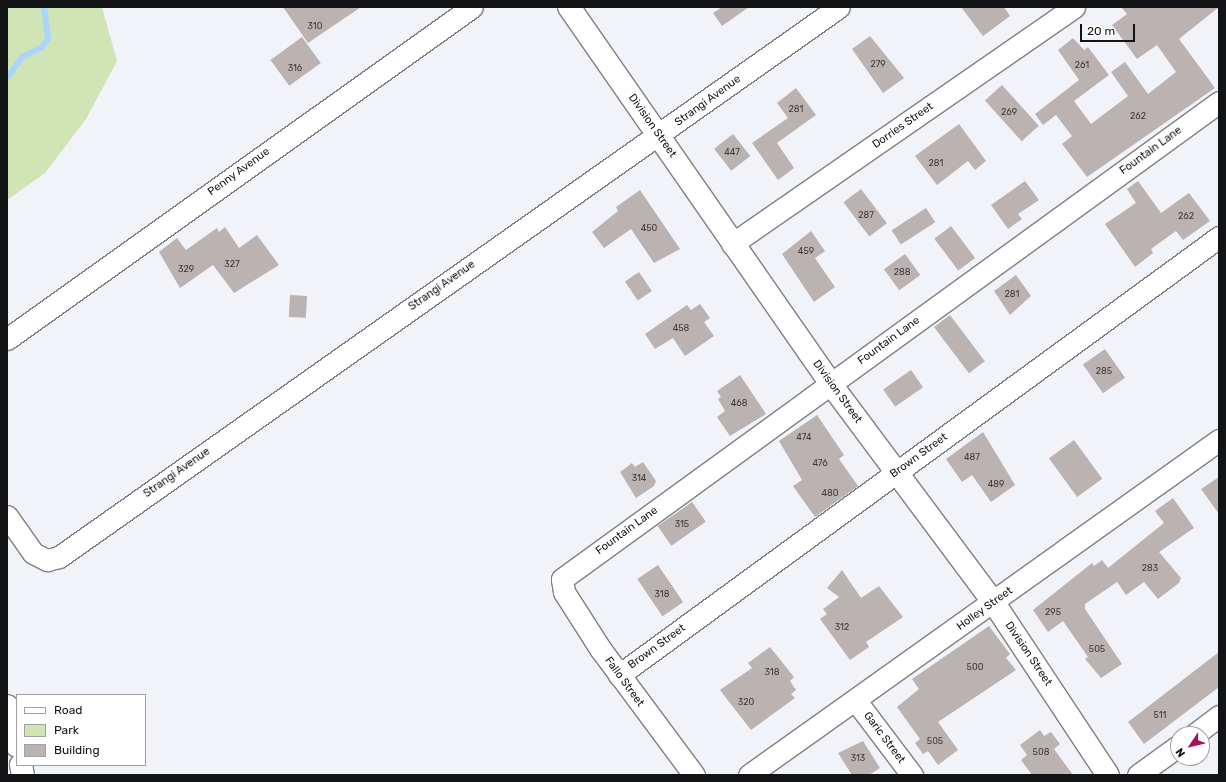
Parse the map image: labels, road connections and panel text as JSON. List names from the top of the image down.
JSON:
{
  "streets": {
    "main road": ["Division Street"],
    "street": [
      "Strangi Avenue",
      "Dorries Street",
      "Fountain Lane",
      "Penny Avenue",
      "Brown Street",
      "Holley Street",
      "Fallo Street",
      "Garic Street"
    ]
  },
  "crossings": [
    ["Strangi Avenue", "Division Street"],
    ["Division Street", "Dorries Street"],
    ["Division Street", "Fountain Lane"],
    ["Division Street", "Brown Street"],
    ["Division Street", "Holley Street"],
    ["Fountain Lane", "Fallo Street"],
    ["Brown Street", "Fallo Street"],
    ["Holley Street", "Garic Street"]
  ],
  "house_numbers": [
    "310",
    "279",
    "261",
    "316",
    "281",
    "269",
    "262",
    "447",
    "281",
    "287",
    "262",
    "450",
    "459",
    "327",
    "329",
    "288",
    "281",
    "458",
    "285",
    "468",
    "474",
    "487",
    "476",
    "314",
    "489",
    "480",
    "315",
    "283",
    "318",
    "295",
    "312",
    "505",
    "500",
    "318",
    "320",
    "511",
    "505",
    "508",
    "313"
  ],
  "legend": ["Road", "Park", "Building"],
  "scale_bar": "20 m",
  "north": "bottom left"
}
